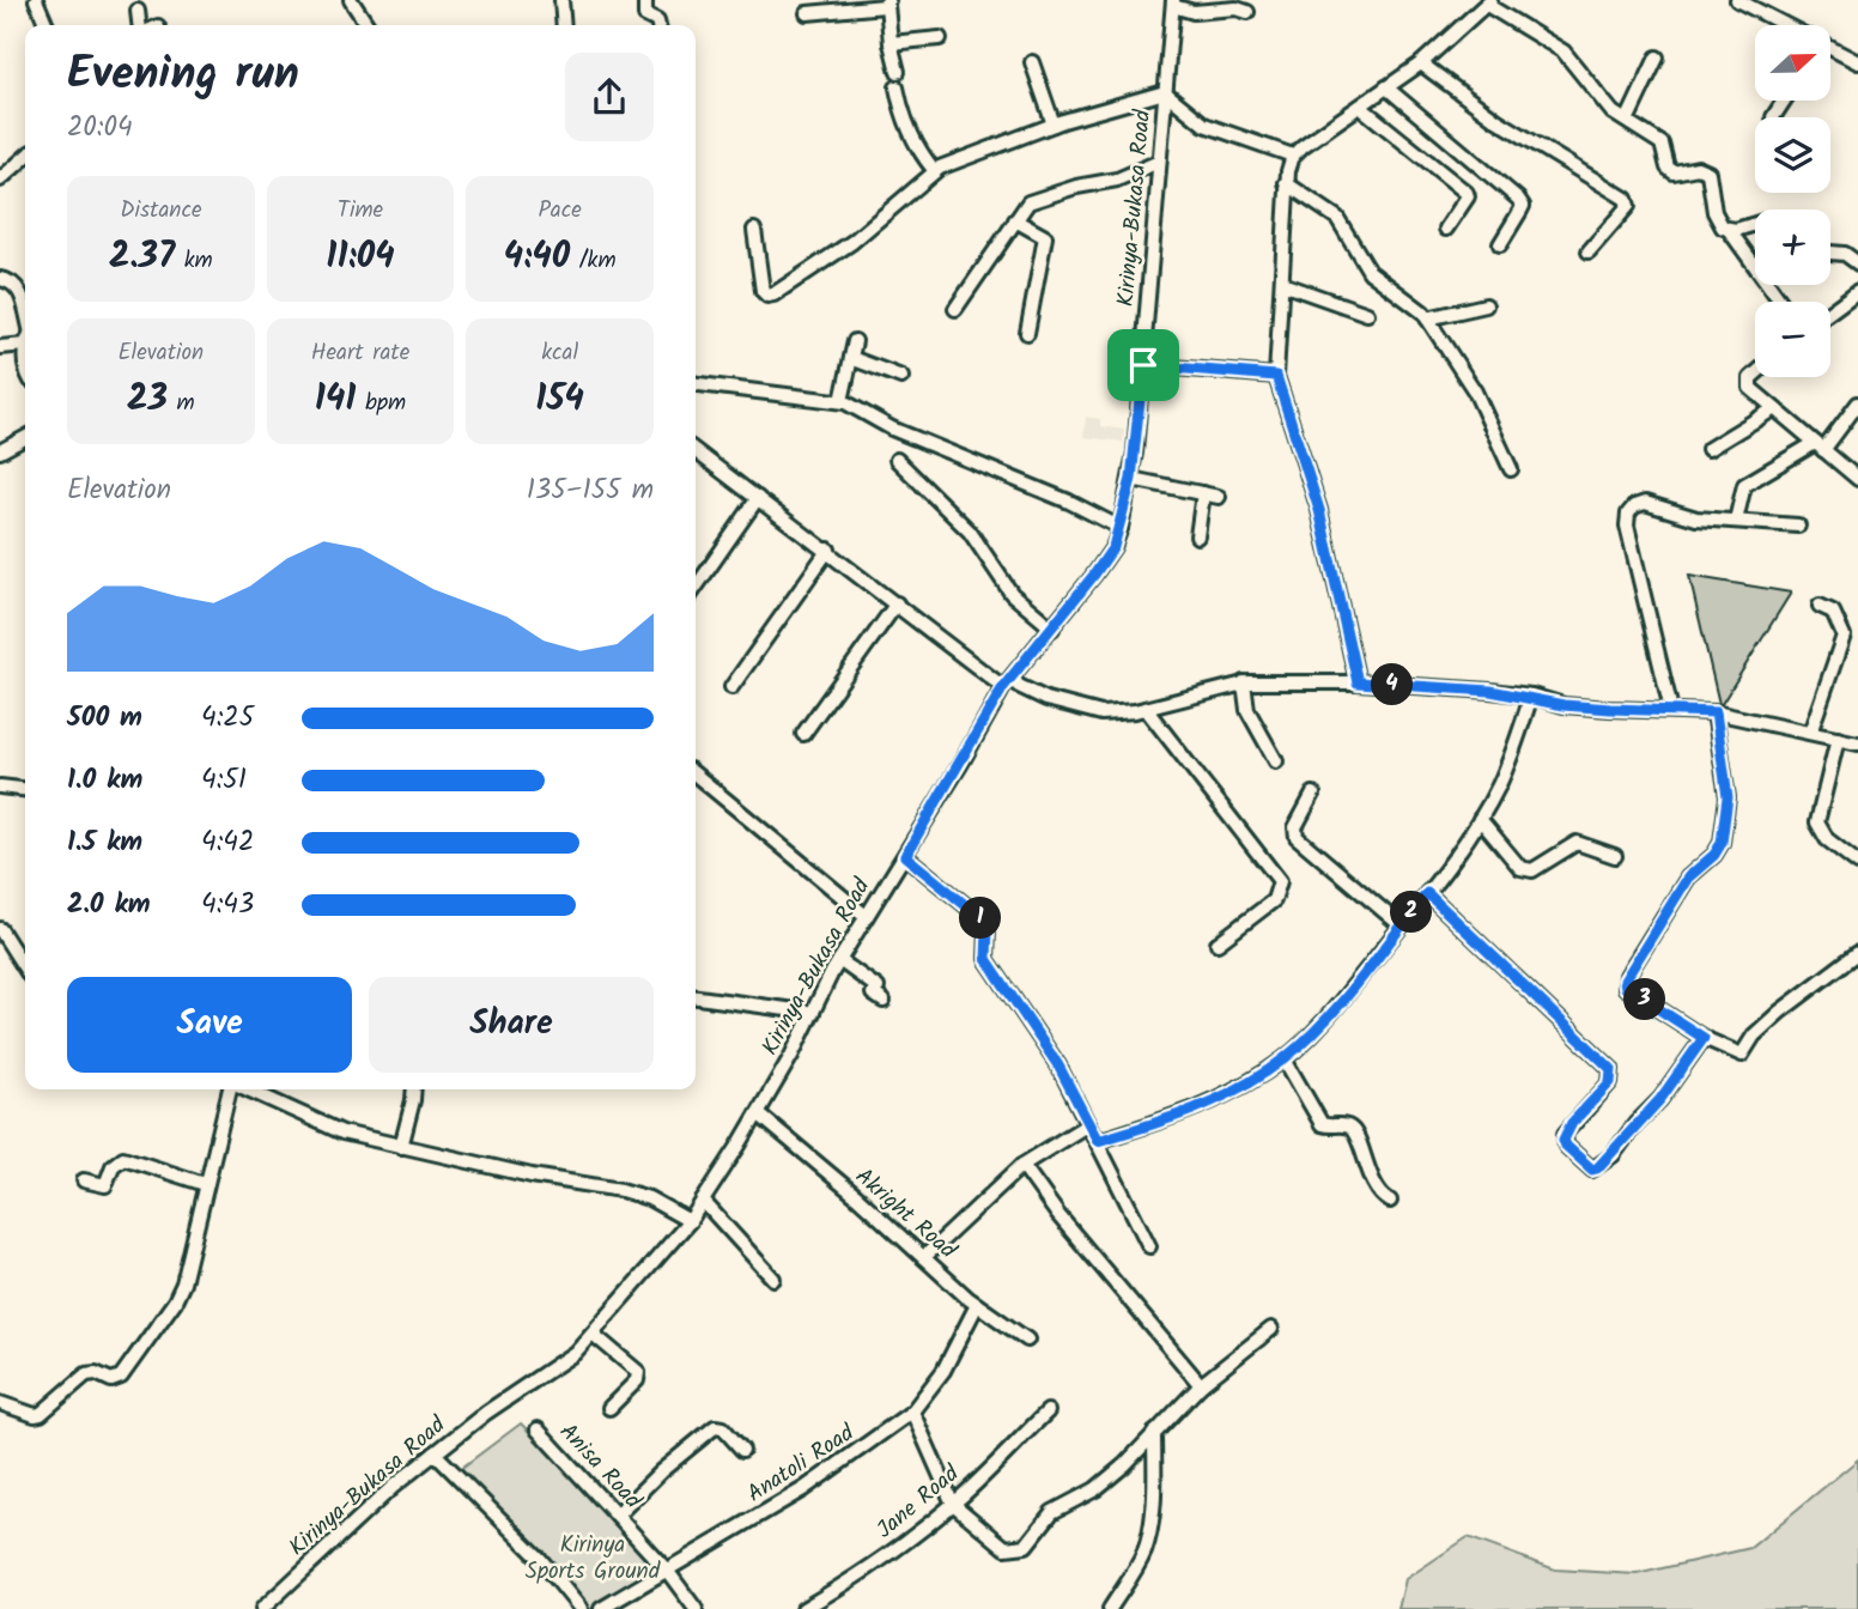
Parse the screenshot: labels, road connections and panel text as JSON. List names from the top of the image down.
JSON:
{
  "streets": {
    "street": [
      "Kirinya-Bukasa Road",
      "Akright Road",
      "Anatoli Road",
      "Anisa Road",
      "Jane Road"
    ]
  },
  "crossings": [
    ["Kirinya-Bukasa Road", "Akright Road"],
    ["Akright Road", "Anatoli Road"],
    ["Anatoli Road", "Anisa Road"]
  ],
  "parks": ["Kirinya Sports Ground"],
  "north": "right",
  "page": {
    "map_buttons": ["+", "−"],
    "heading": ["Evening run", "20:04"],
    "stats": [
      ["Distance", "2.37 km"],
      ["Time", "11:04"],
      ["Pace", "4:40 /km"],
      ["Elevation", "23 m"],
      ["Heart rate", "141 bpm"],
      ["kcal", "154"]
    ],
    "chart": ["Elevation", "135–155 m"],
    "pins": [
      "4",
      "2",
      "1",
      "3"
    ],
    "list": [
      {
        "name": "500 m",
        "note": "4:25"
      },
      {
        "name": "1.0 km",
        "note": "4:51"
      },
      {
        "name": "1.5 km",
        "note": "4:42"
      },
      {
        "name": "2.0 km",
        "note": "4:43"
      }
    ],
    "buttons": ["Save", "Share"]
  }
}
